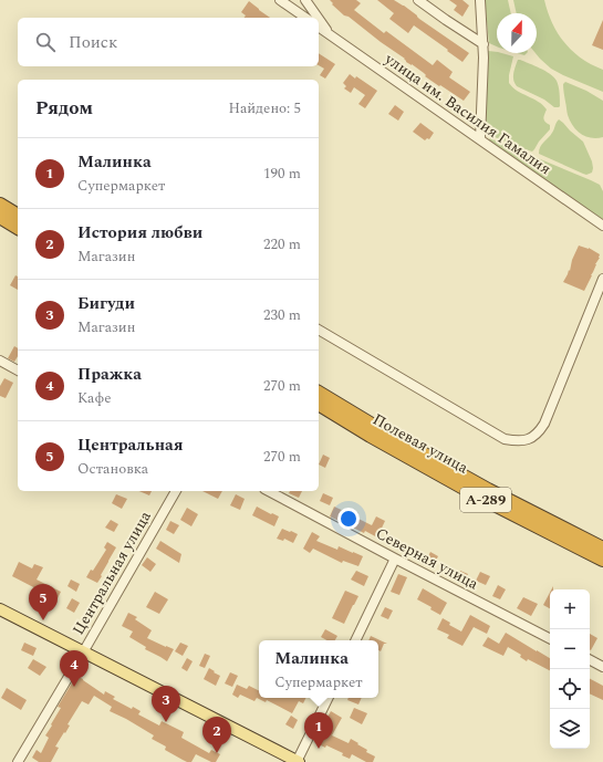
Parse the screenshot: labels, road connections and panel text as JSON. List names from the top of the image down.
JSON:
{
  "streets": {
    "highway": ["Полевая улица", "А-289"],
    "street": ["улица им. Василия Гамалия", "Северная улица", "Центральная улица"]
  },
  "north": "top",
  "page": {
    "search": "Поиск",
    "heading": ["Рядом", "Найдено: 5"],
    "list": [
      {
        "mark": "1",
        "name": "Малинка",
        "note": "Супермаркет",
        "value": "190 m"
      },
      {
        "mark": "2",
        "name": "История любви",
        "note": "Магазин",
        "value": "220 m"
      },
      {
        "mark": "3",
        "name": "Бигуди",
        "note": "Магазин",
        "value": "230 m"
      },
      {
        "mark": "4",
        "name": "Пражка",
        "note": "Кафе",
        "value": "270 m"
      },
      {
        "mark": "5",
        "name": "Центральная",
        "note": "Остановка",
        "value": "270 m"
      }
    ],
    "pins": [
      "5",
      "4",
      "3",
      "1",
      "2"
    ],
    "map_buttons": ["+", "−"],
    "popup": ["Малинка", "Супермаркет"]
  }
}
